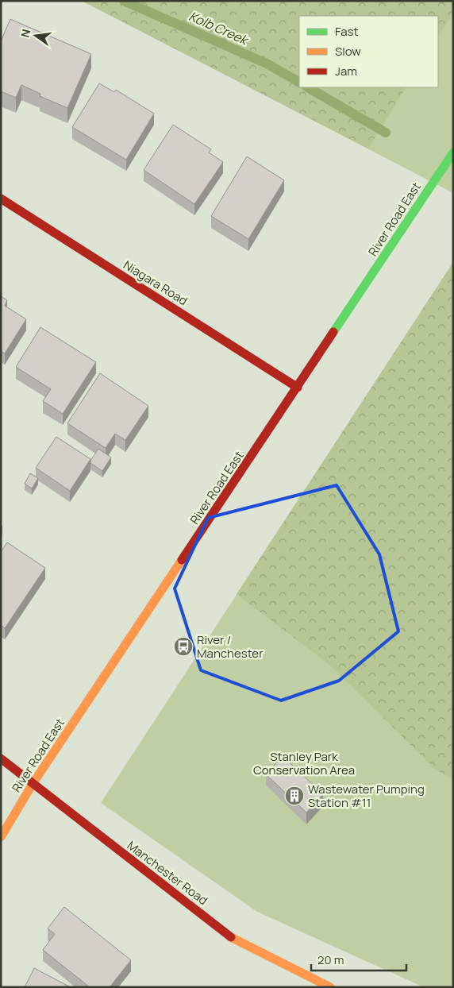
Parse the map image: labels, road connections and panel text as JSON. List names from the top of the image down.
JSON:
{
  "streets": {
    "street": ["River Road East", "Niagara Road", "Manchester Road"]
  },
  "crossings": [
    ["River Road East", "Niagara Road"],
    ["River Road East", "Manchester Road"]
  ],
  "water": ["Kolb Creek"],
  "parks": ["Stanley Park Conservation Area"],
  "places": {
    "bus stop": ["River / Manchester"],
    "building": ["Wastewater Pumping Station #11"]
  },
  "legend": ["Fast", "Slow", "Jam"],
  "scale_bar": "20 m",
  "north": "left"
}
